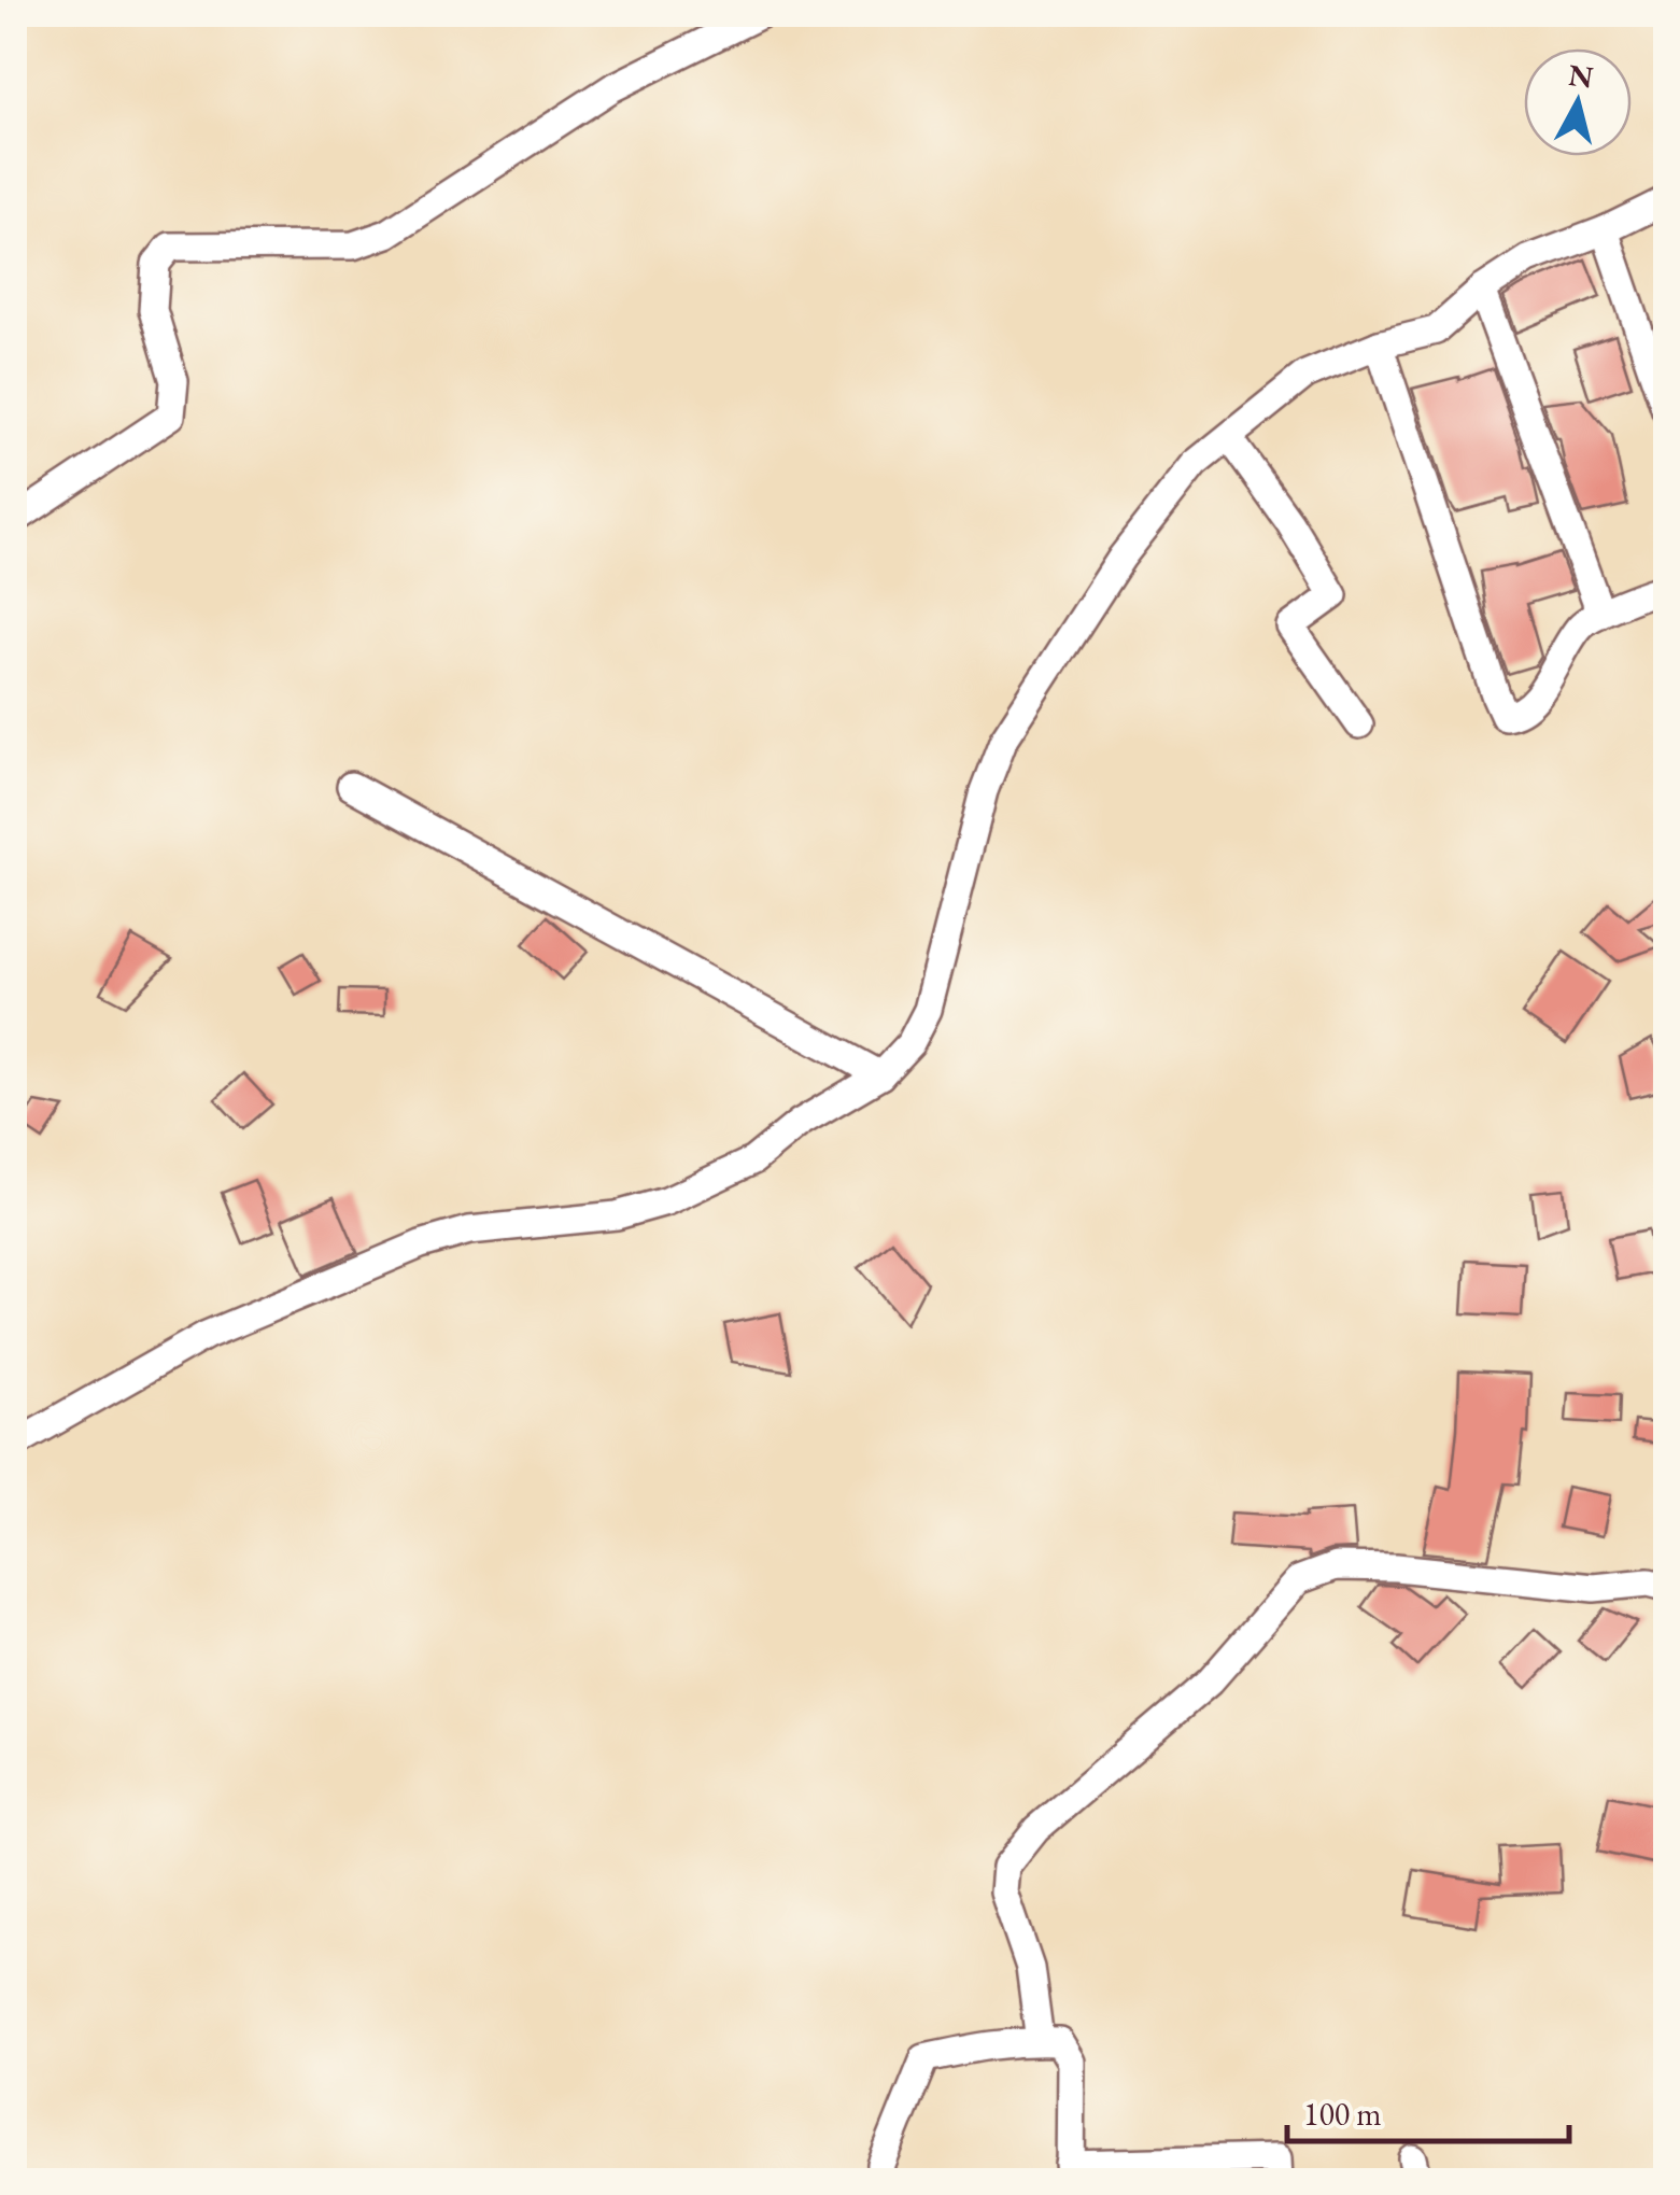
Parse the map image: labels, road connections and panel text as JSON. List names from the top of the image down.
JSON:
{
  "scale_bar": "100 m",
  "north": "top"
}
